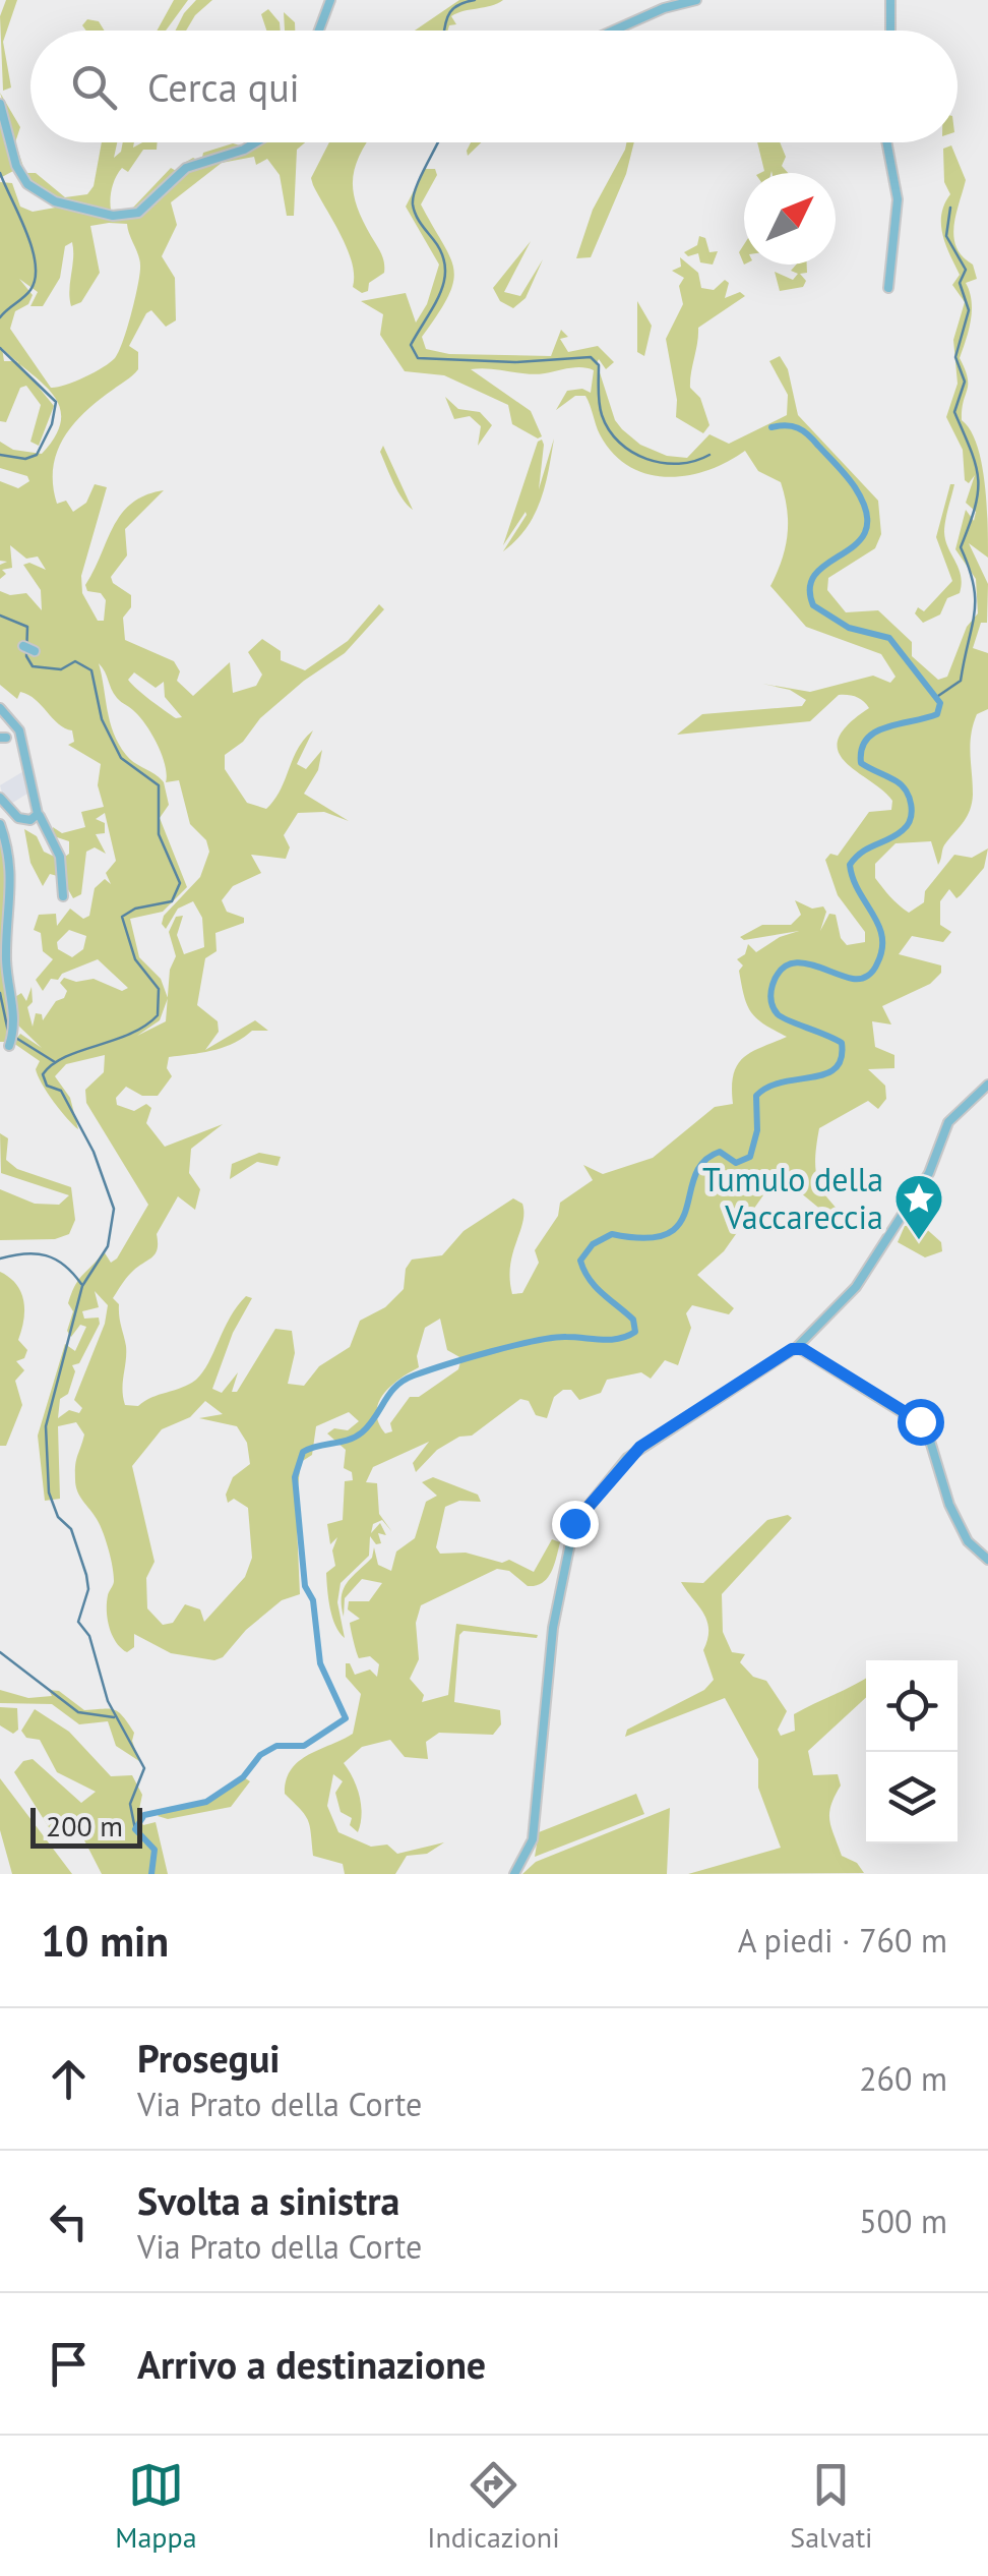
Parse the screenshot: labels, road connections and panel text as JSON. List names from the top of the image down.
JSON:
{
  "places": {
    "place": ["Tumulo della Vaccareccia"]
  },
  "scale_bar": "200 m",
  "north": "top right",
  "page": {
    "search": "Cerca qui",
    "scale": "200 m",
    "heading": ["10 min", "A piedi · 760 m"],
    "list": [
      ["Prosegui", "Via Prato della Corte", "260 m"],
      ["Svolta a sinistra", "Via Prato della Corte", "500 m"],
      "Arrivo a destinazione"
    ],
    "nav": ["Mappa", "Indicazioni", "Salvati"]
  }
}
